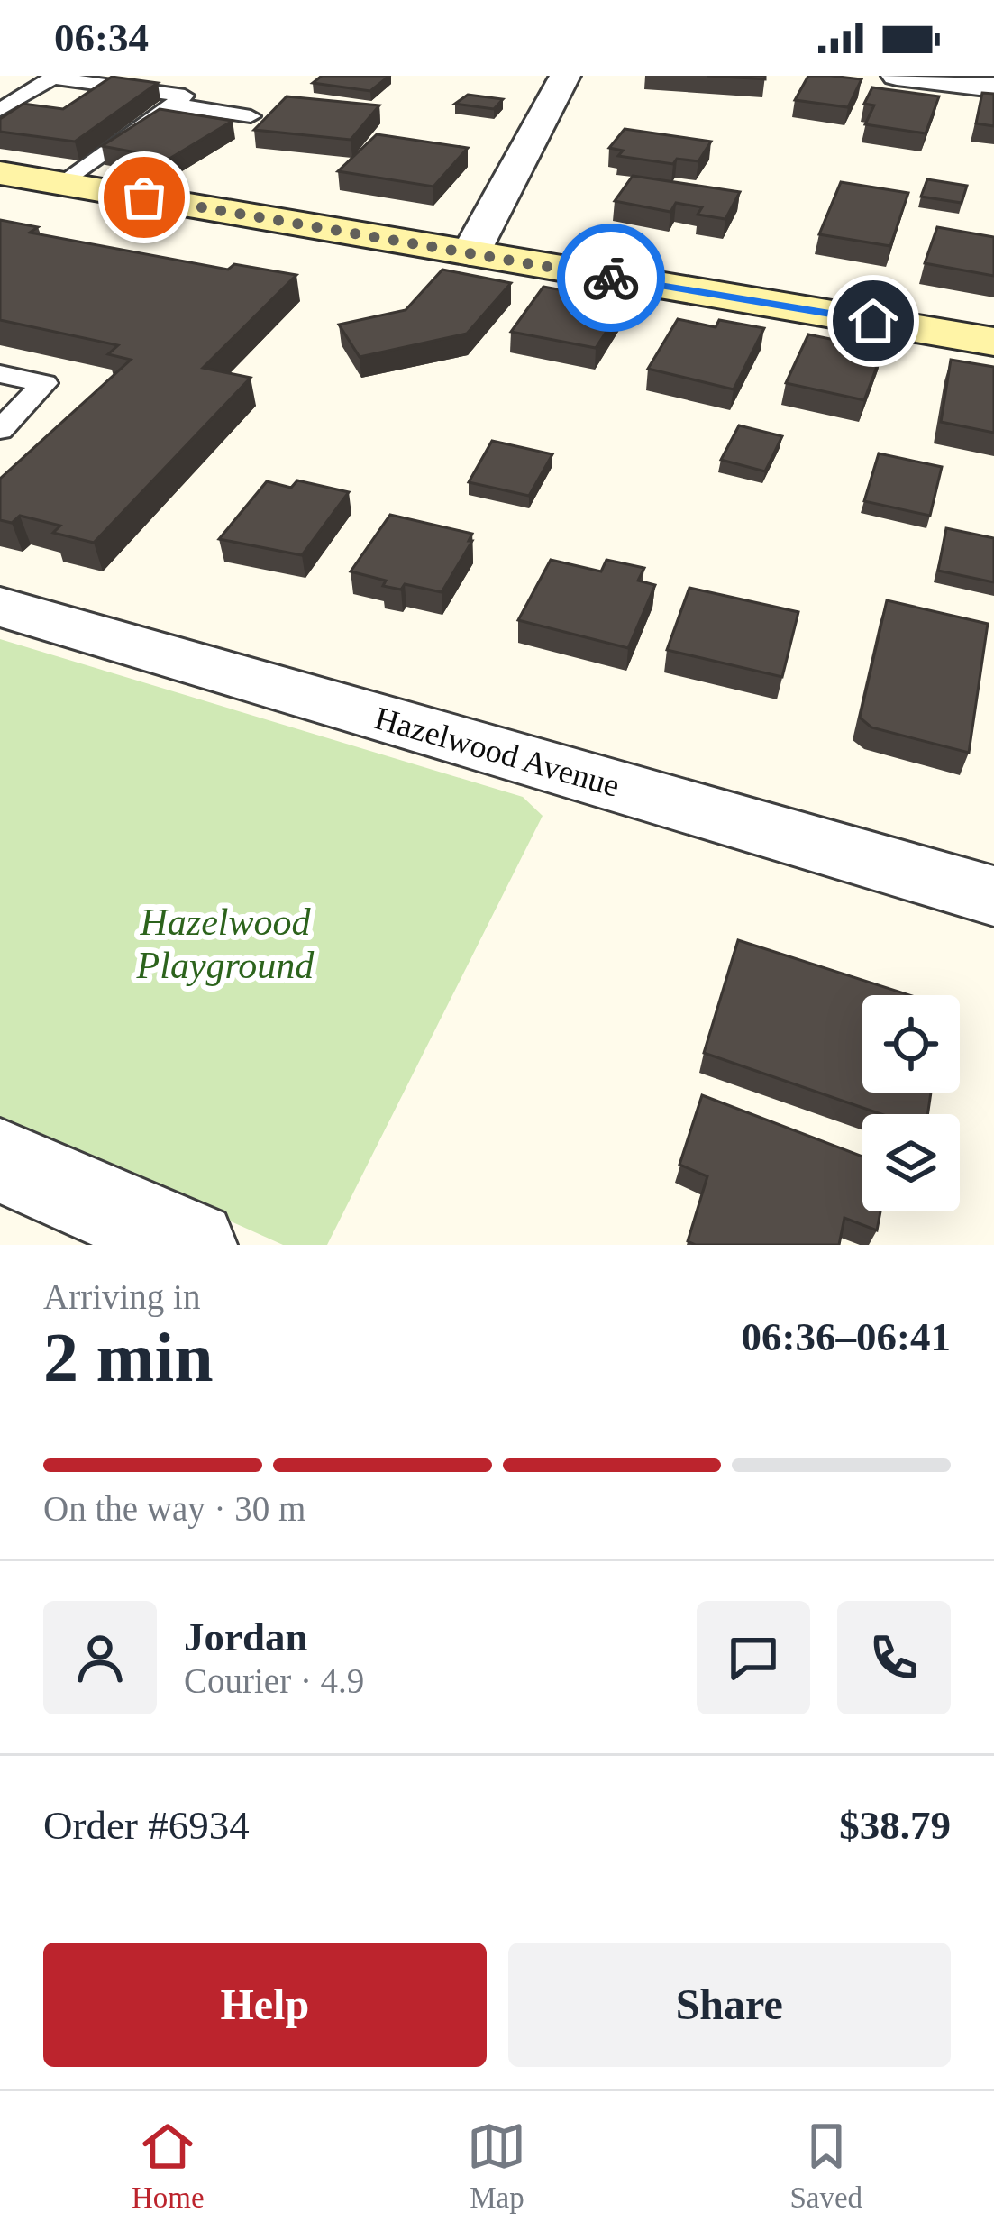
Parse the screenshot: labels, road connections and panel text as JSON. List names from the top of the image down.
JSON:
{
  "streets": {
    "street": ["Hazelwood Avenue"]
  },
  "parks": ["Hazelwood Playground"],
  "page": {
    "status": "06:34",
    "heading": ["2 min", "Arriving in", "06:36–06:41"],
    "panel": [
      "Jordan",
      "Courier · 4.9",
      "Order #6934",
      "$38.79"
    ],
    "bar": "On the way · 30 m",
    "buttons": ["Help", "Share"],
    "tabs": ["Home", "Map", "Saved"]
  }
}
